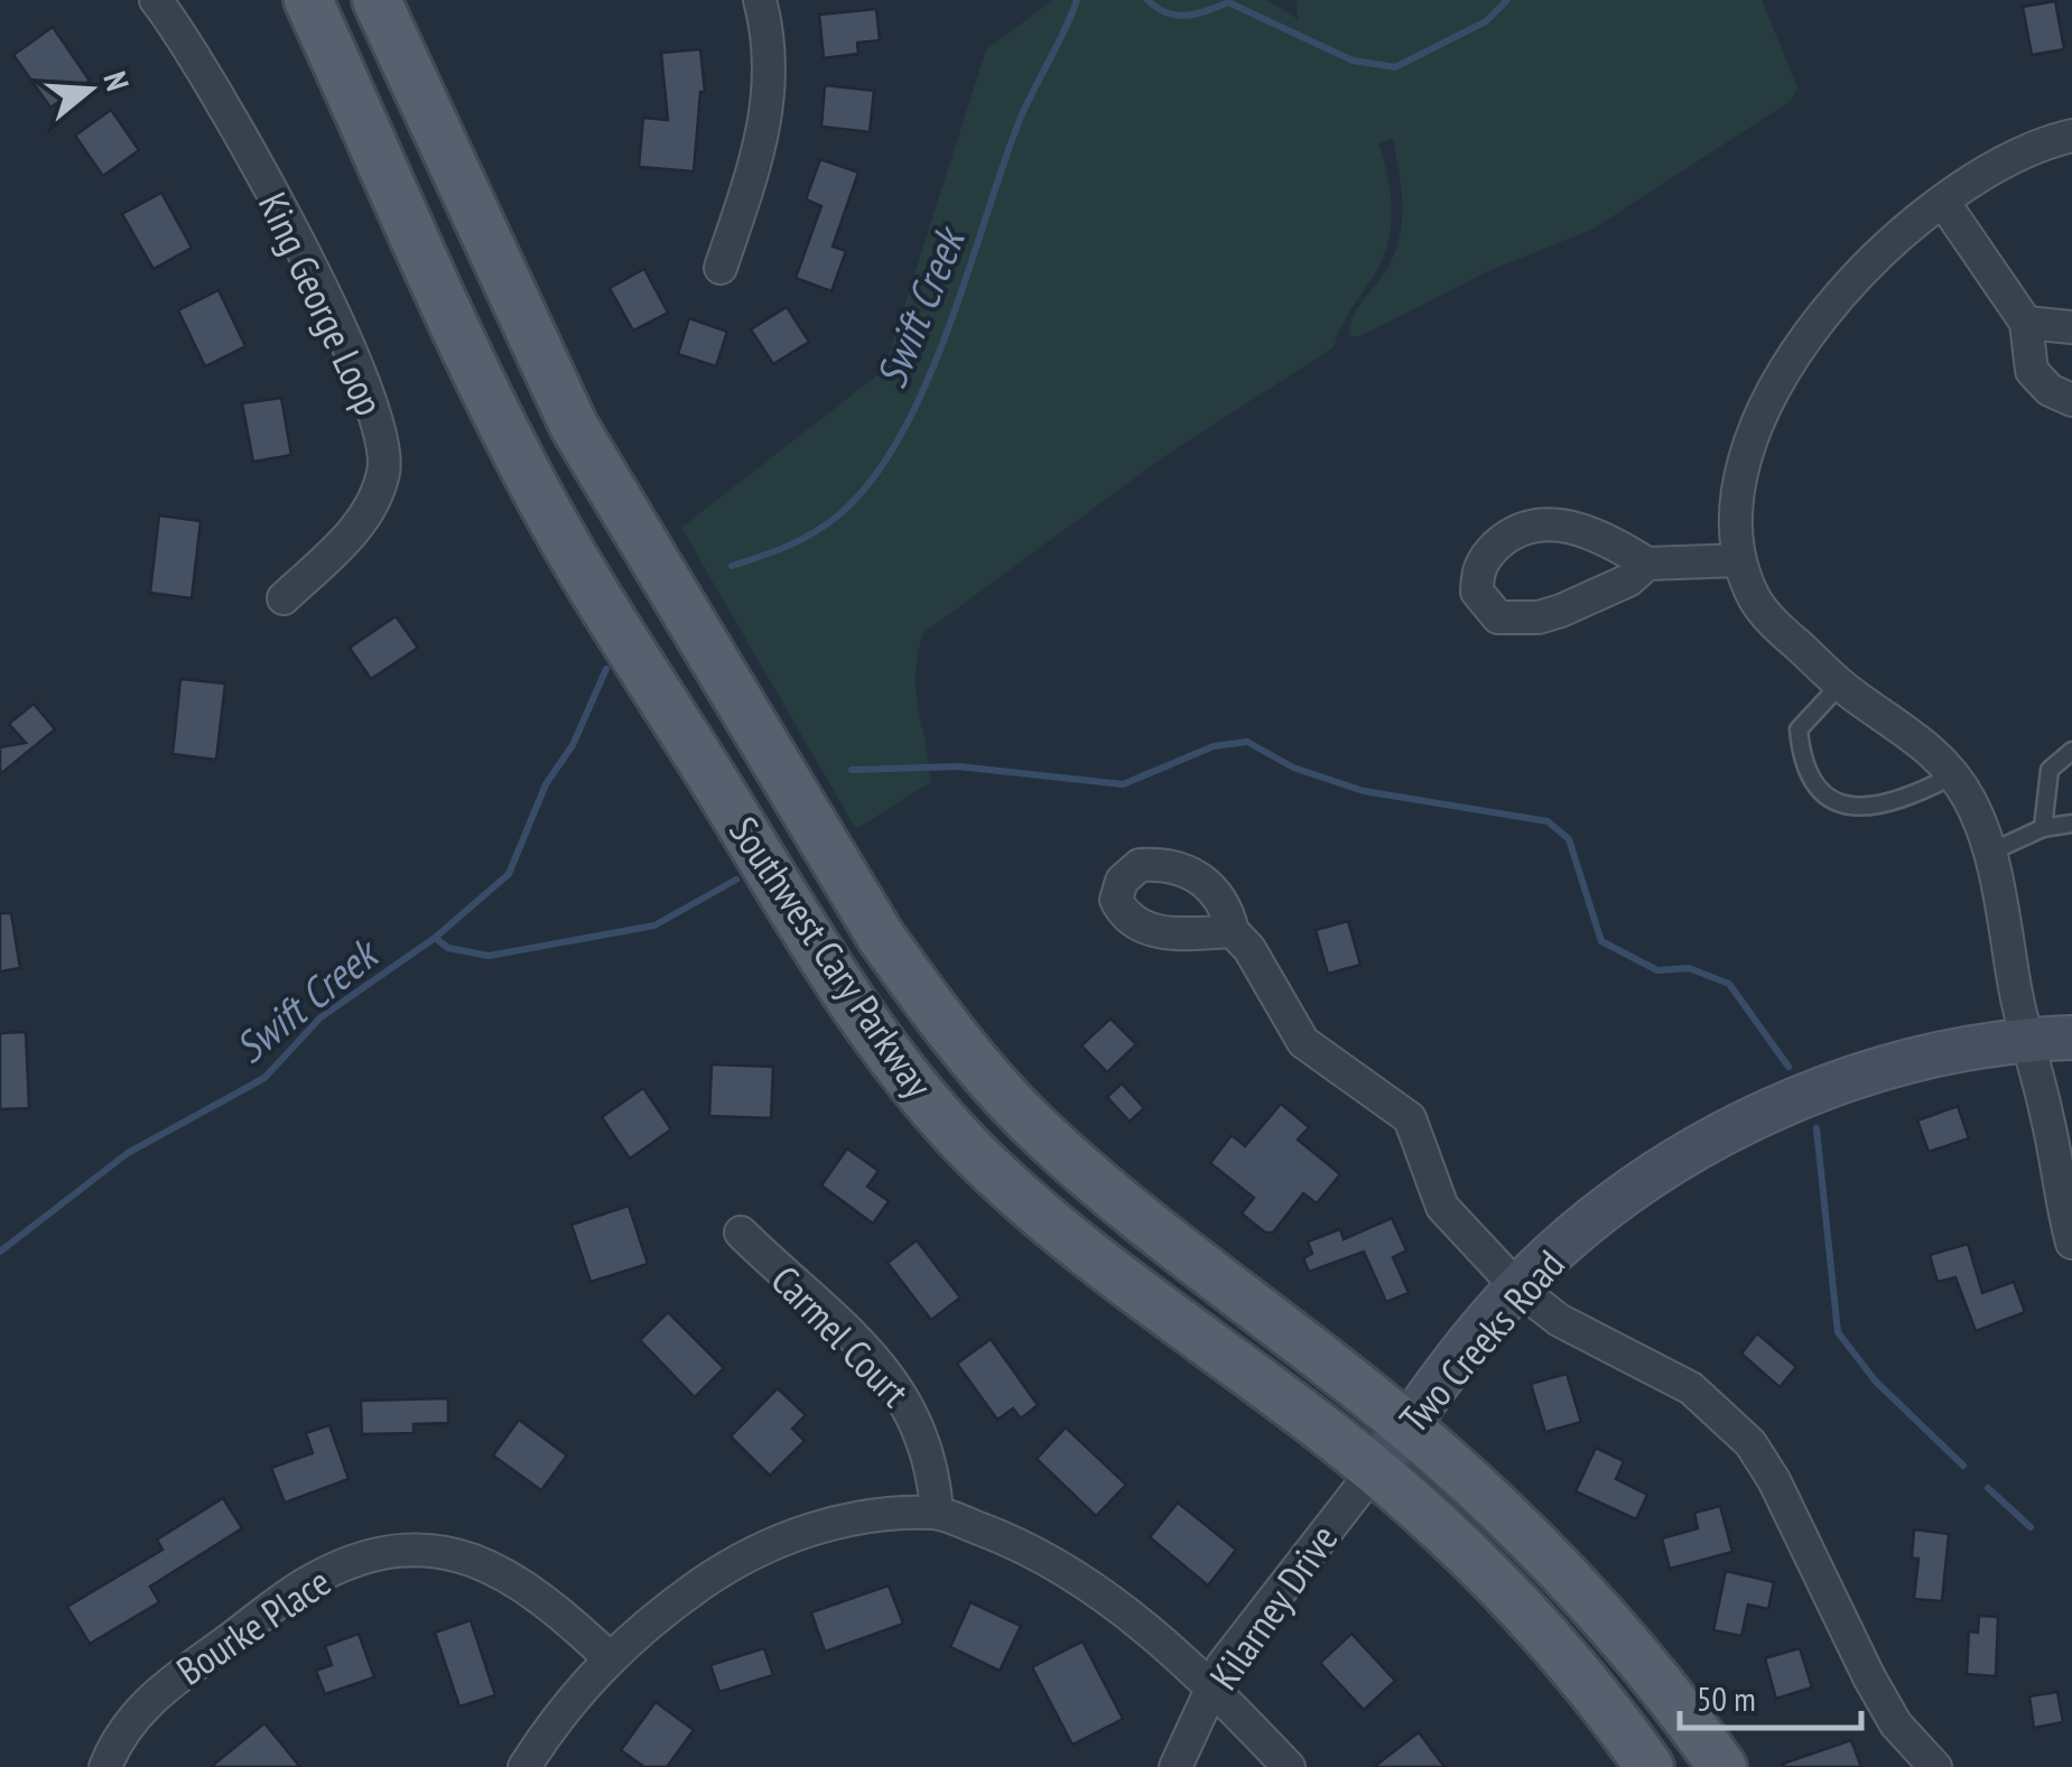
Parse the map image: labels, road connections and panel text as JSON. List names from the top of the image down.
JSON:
{
  "streets": {
    "main road": ["Southwest Cary Parkway"],
    "street": [
      "King George Loop",
      "Carmel Court",
      "Two Creeks Road",
      "Kilarney Drive",
      "Bourke Place"
    ]
  },
  "crossings": [
    ["Southwest Cary Parkway", "Two Creeks Road"],
    ["Southwest Cary Parkway", "Kilarney Drive"],
    ["Two Creeks Road", "Kilarney Drive"]
  ],
  "water": ["Swift Creek"],
  "scale_bar": "50 m",
  "north": "right"
}
